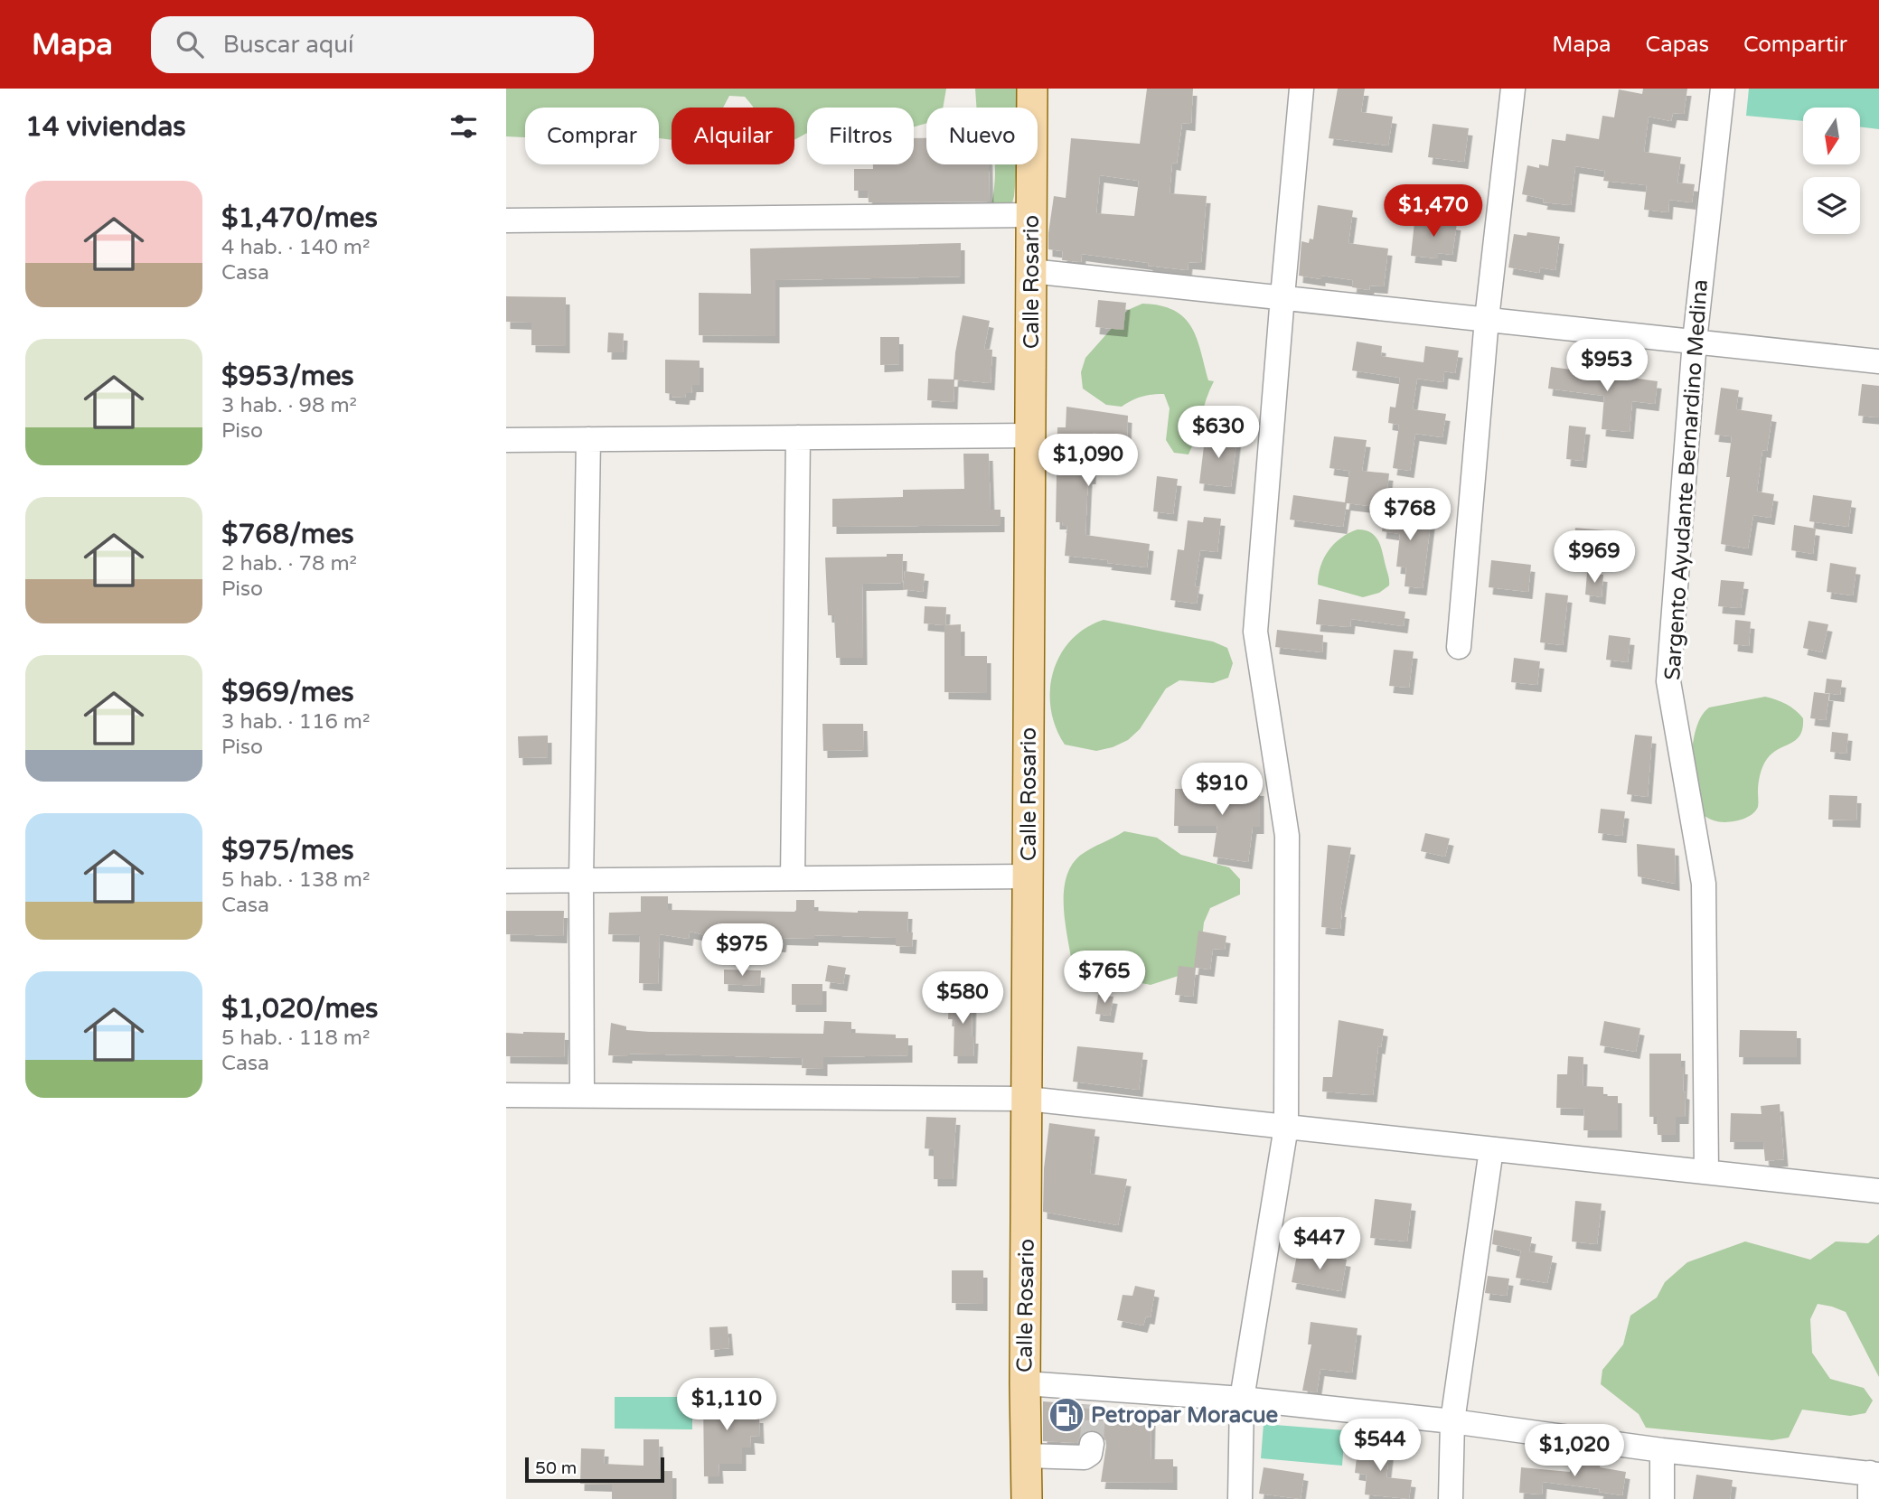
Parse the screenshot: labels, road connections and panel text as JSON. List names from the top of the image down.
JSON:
{
  "streets": {
    "main road": ["Calle Rosario"],
    "street": ["Sargento Ayudante Bernardino Medina"]
  },
  "places": {
    "fuel station": ["Petropar Moracue"]
  },
  "scale_bar": "50 m",
  "north": "bottom",
  "page": {
    "header": "Mapa",
    "search": "Buscar aquí",
    "nav": ["Mapa", "Capas", "Compartir"],
    "heading": "14 viviendas",
    "chip": [
      "Comprar",
      "Alquilar",
      "Filtros",
      "Nuevo"
    ],
    "list": [
      {
        "name": "$1,470/mes",
        "note": "4 hab. · 140 m² · Casa"
      },
      {
        "name": "$953/mes",
        "note": "3 hab. · 98 m² · Piso"
      },
      {
        "name": "$768/mes",
        "note": "2 hab. · 78 m² · Piso"
      },
      {
        "name": "$969/mes",
        "note": "3 hab. · 116 m² · Piso"
      },
      {
        "name": "$975/mes",
        "note": "5 hab. · 138 m² · Casa"
      },
      {
        "name": "$1,020/mes",
        "note": "5 hab. · 118 m² · Casa"
      }
    ],
    "price": [
      "$1,470",
      "$953",
      "$630",
      "$1,090",
      "$768",
      "$969",
      "$910",
      "$975",
      "$765",
      "$580",
      "$447",
      "$1,110",
      "$544",
      "$1,020"
    ],
    "scale": "50 m"
  }
}
